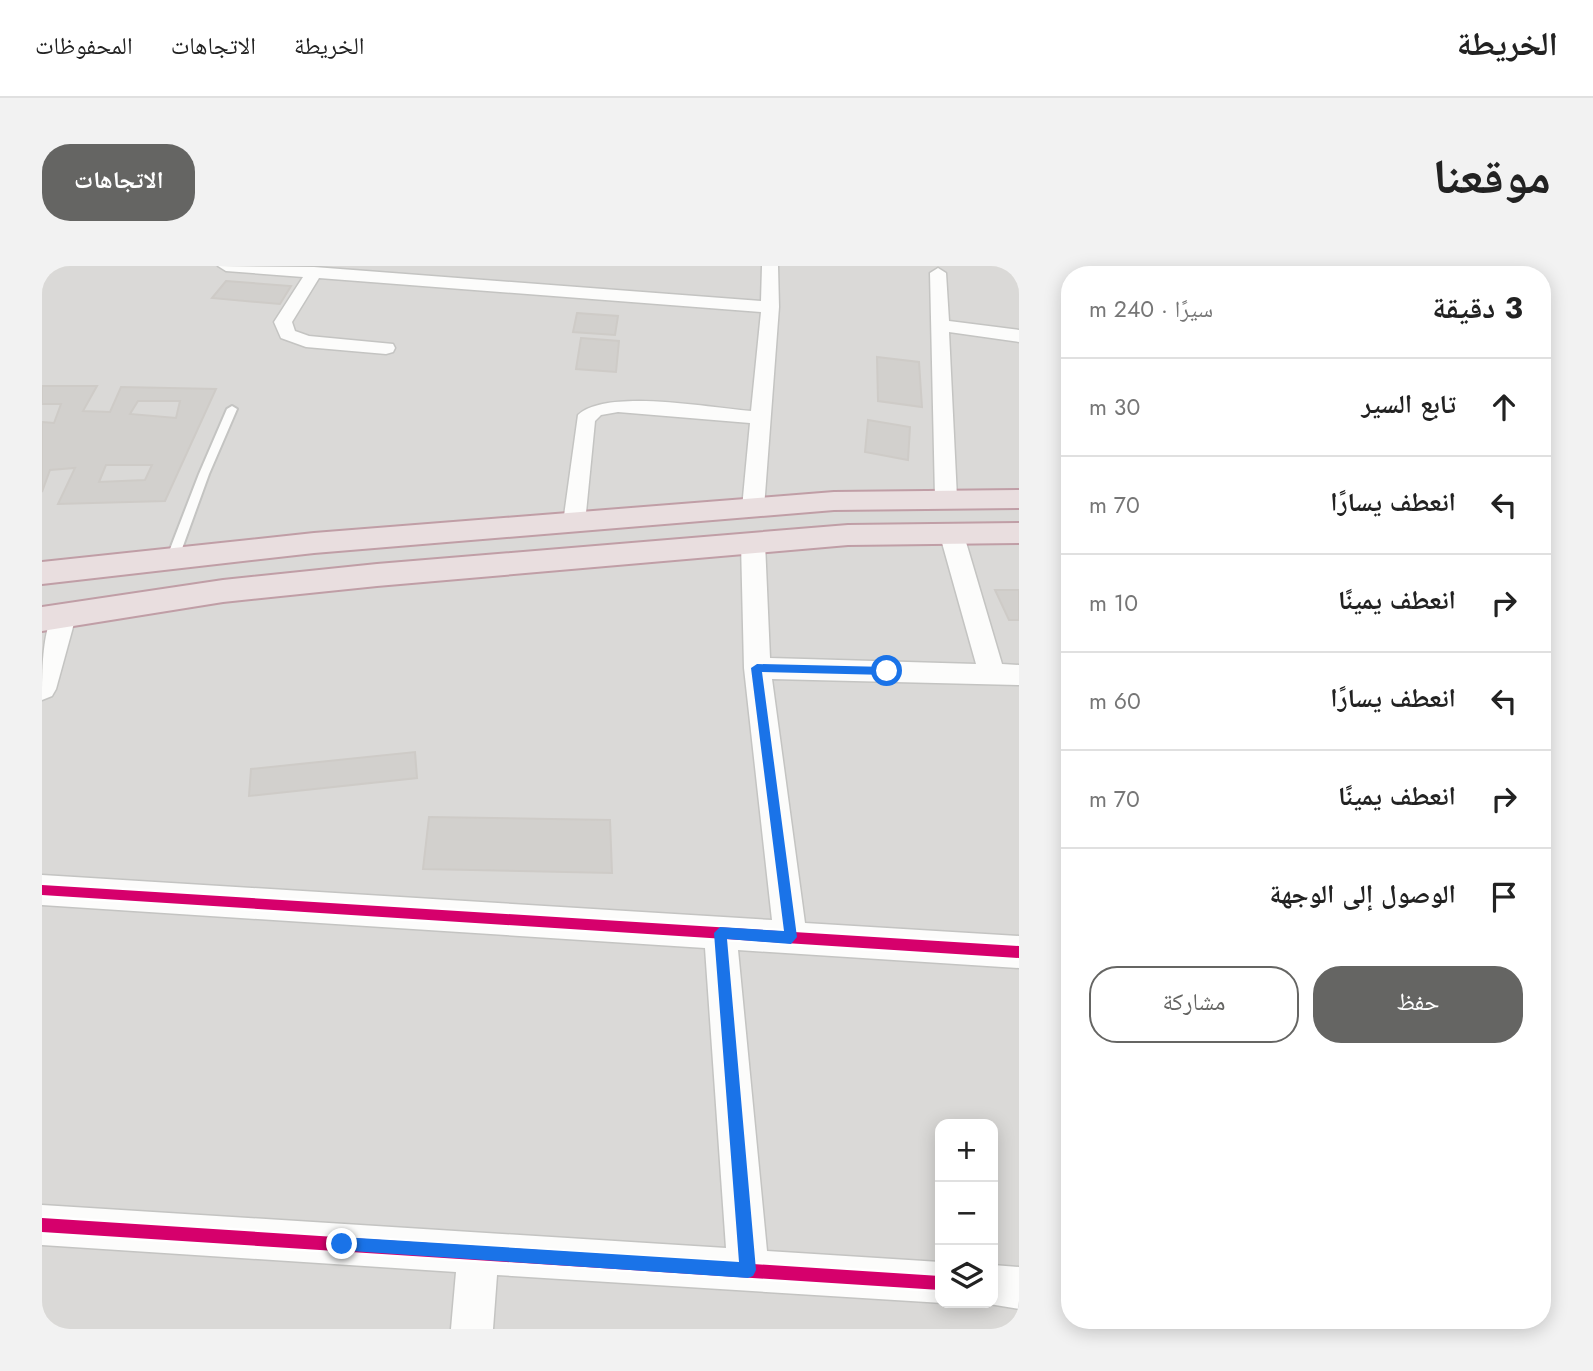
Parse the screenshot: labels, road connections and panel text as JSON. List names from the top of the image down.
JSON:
{
  "page": {
    "header": "الخريطة",
    "nav": ["الخريطة", "الاتجاهات", "المحفوظات"],
    "title": "موقعنا",
    "buttons": [
      "الاتجاهات",
      ["حفظ", "مشاركة"]
    ],
    "heading": ["3 دقيقة", "سيرًا · 240 m"],
    "list": [
      ["تابع السير", "30 m"],
      ["انعطف يسارًا", "70 m"],
      ["انعطف يمينًا", "10 m"],
      ["انعطف يسارًا", "60 m"],
      ["انعطف يمينًا", "70 m"],
      "الوصول إلى الوجهة"
    ],
    "map_buttons": ["+", "−"]
  }
}
